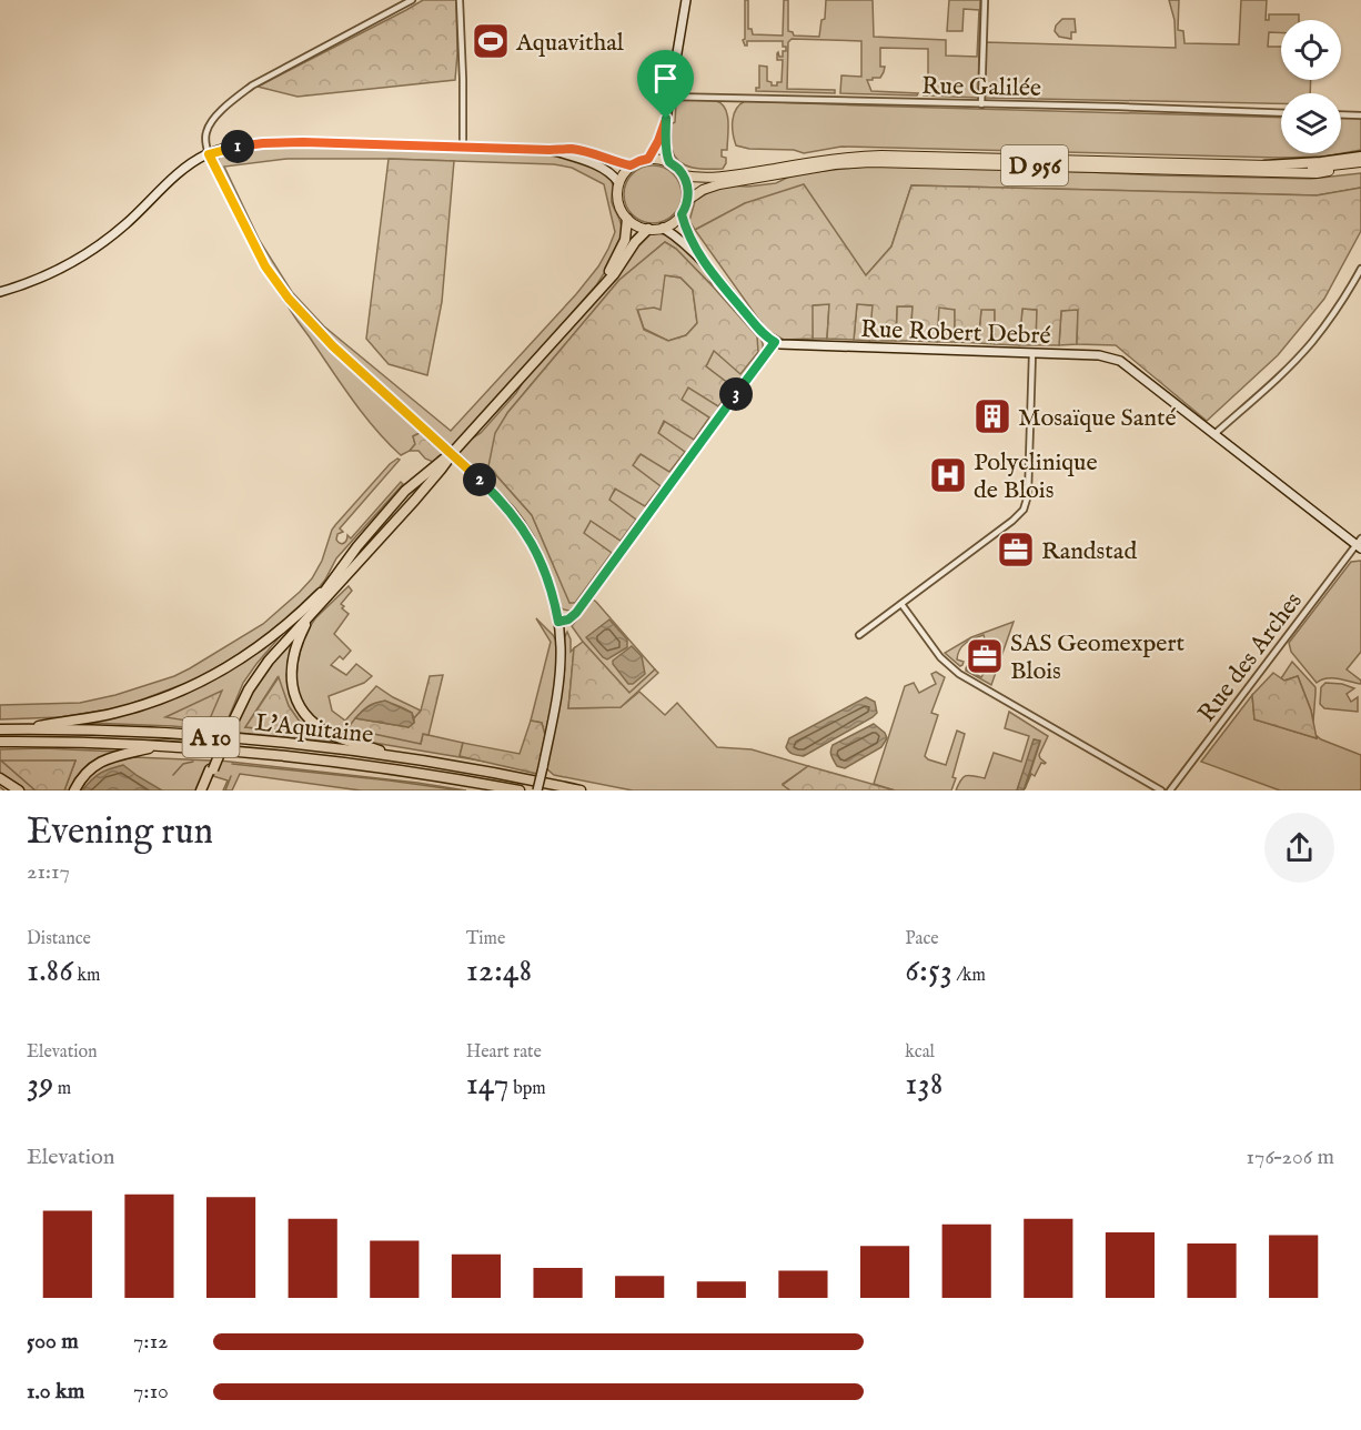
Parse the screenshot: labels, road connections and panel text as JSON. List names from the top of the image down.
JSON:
{
  "streets": {
    "highway": ["D 956", "L'Aquitaine", "A 10"],
    "street": ["Rue Galilée", "Rue Robert Debré", "Rue des Arches"]
  },
  "crossings": [
    ["Rue Robert Debré", "Rue des Arches"]
  ],
  "places": {
    "sports": ["Aquavithal"],
    "building": ["Mosaïque Santé"],
    "hospital": ["Polyclinique de Blois"],
    "office": ["Randstad", "SAS Geomexpert Blois"]
  },
  "page": {
    "pins": ["1", "3", "2"],
    "heading": ["Evening run", "21:17"],
    "stats": [
      ["Distance", "1.86 km"],
      ["Time", "12:48"],
      ["Pace", "6:53 /km"],
      ["Elevation", "39 m"],
      ["Heart rate", "147 bpm"],
      ["kcal", "138"]
    ],
    "chart": ["Elevation", "176–206 m"],
    "list": [
      {
        "name": "500 m",
        "note": "7:12"
      },
      {
        "name": "1.0 km",
        "note": "7:10"
      }
    ]
  }
}
